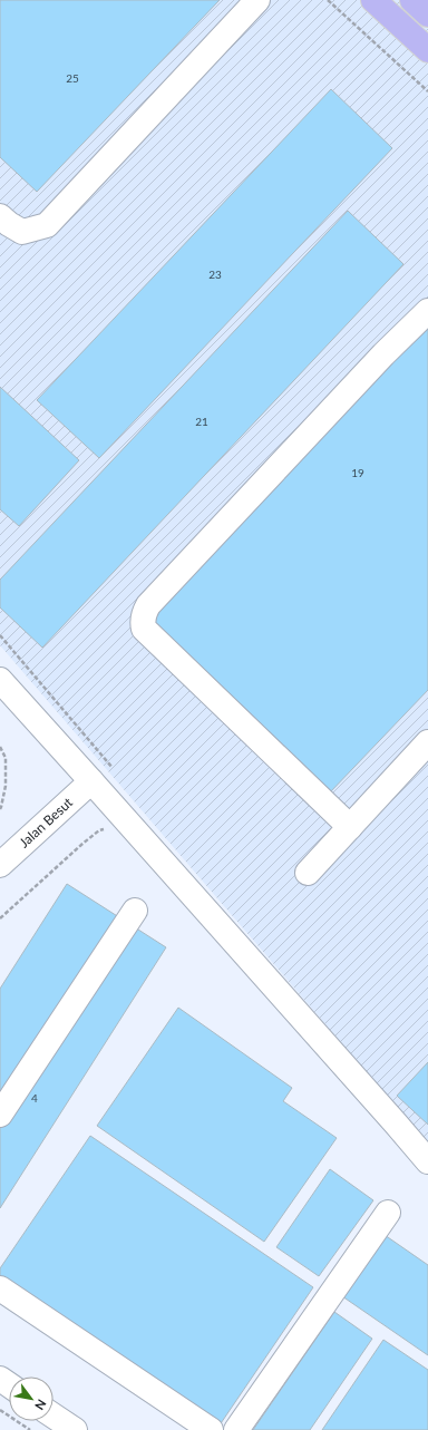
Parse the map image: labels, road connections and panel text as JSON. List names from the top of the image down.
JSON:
{
  "streets": {
    "street": ["Jalan Besut"]
  },
  "house_numbers": [
    "25",
    "23",
    "21",
    "19",
    "4"
  ],
  "north": "bottom right"
}
